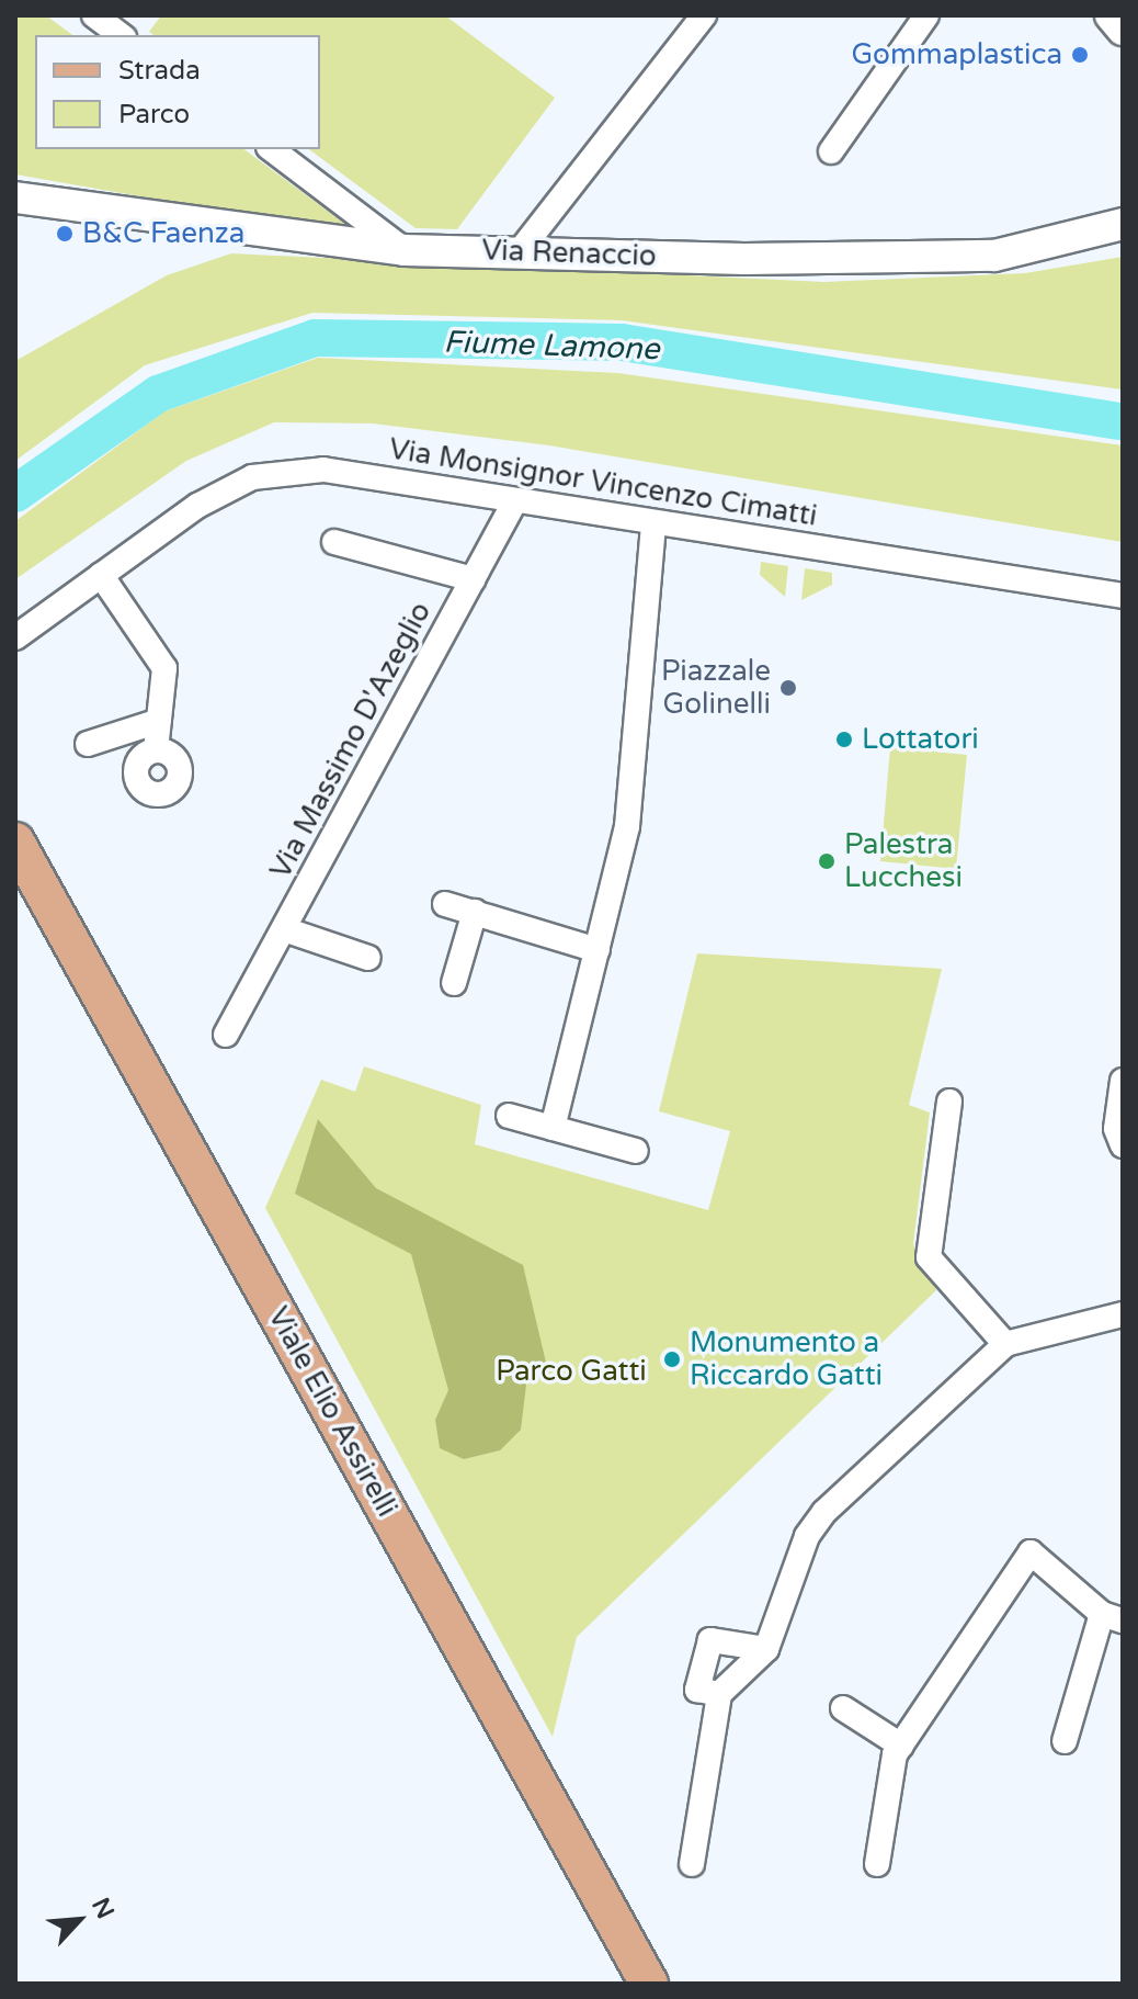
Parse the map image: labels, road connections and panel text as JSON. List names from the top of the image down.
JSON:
{
  "streets": {
    "main road": ["Viale Elio Assirelli"],
    "street": ["Via Renaccio", "Via Monsignor Vincenzo Cimatti", "Via Massimo D'Azeglio"]
  },
  "crossings": [
    ["Via Monsignor Vincenzo Cimatti", "Via Massimo D'Azeglio"]
  ],
  "water": ["Fiume Lamone"],
  "parks": ["Parco Gatti"],
  "places": [
    "Gommaplastica",
    "B&C Faenza",
    "Piazzale Golinelli",
    "Lottatori",
    "Palestra Lucchesi",
    "Monumento a Riccardo Gatti"
  ],
  "legend": ["Strada", "Parco"],
  "north": "top right"
}
